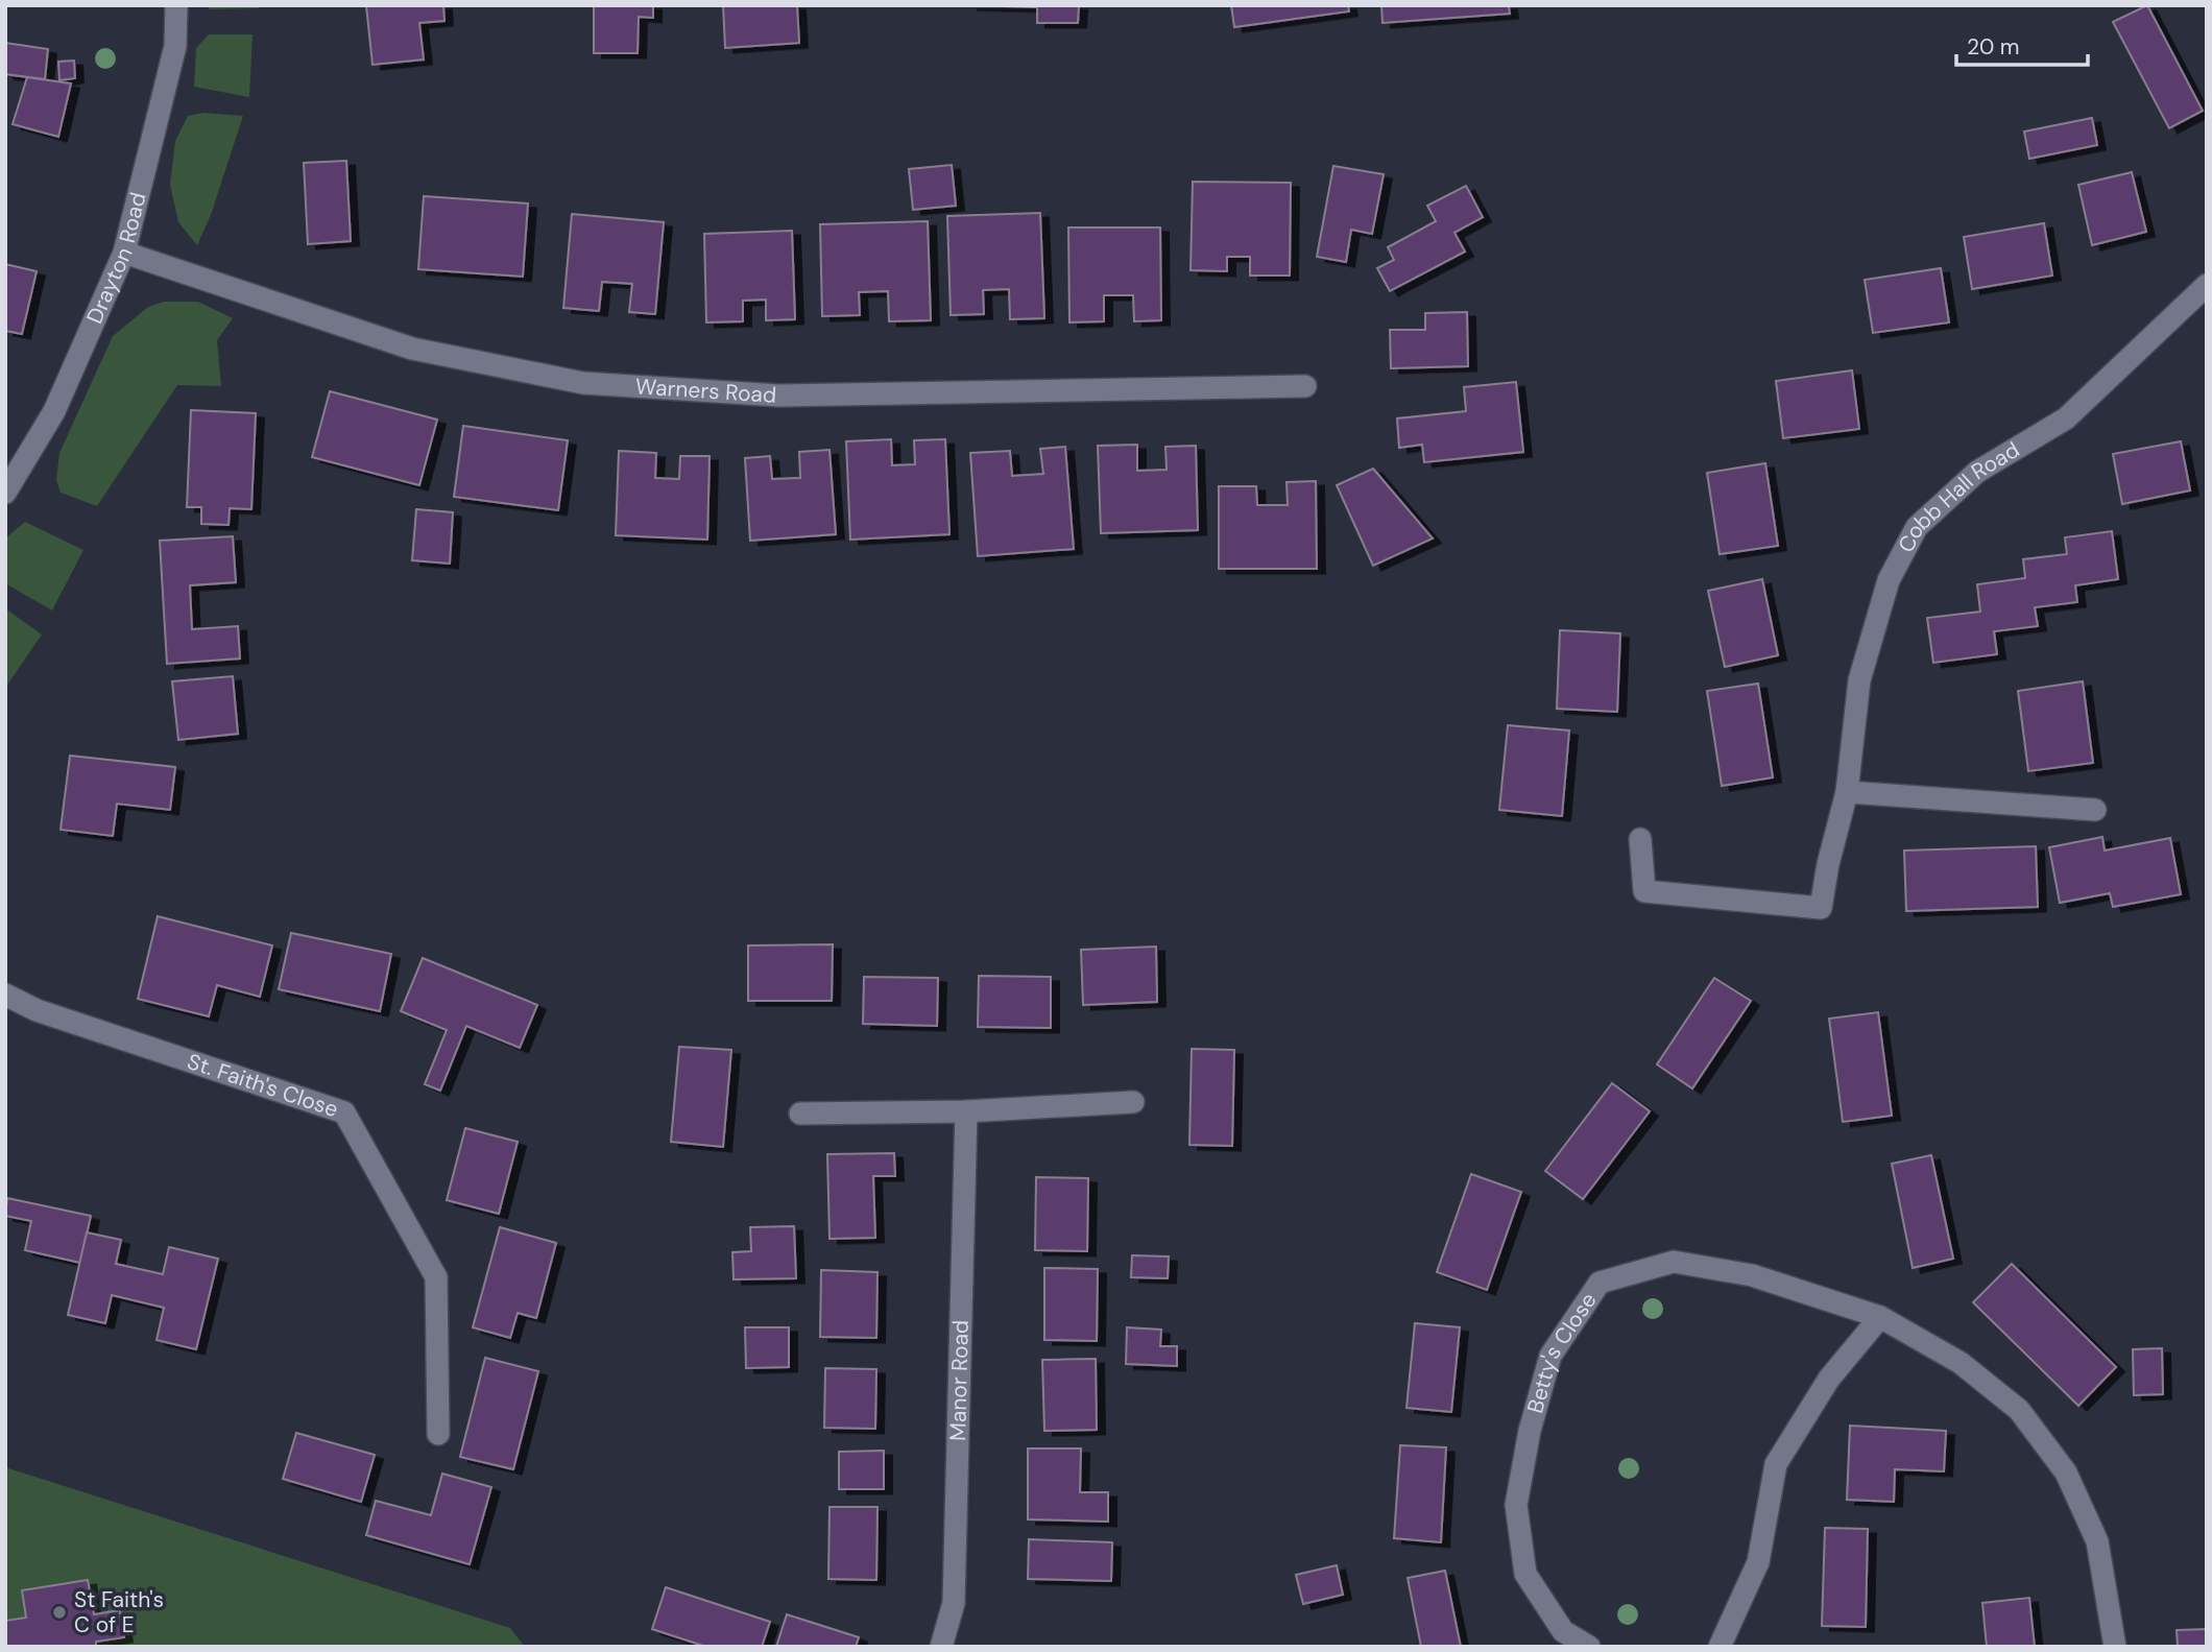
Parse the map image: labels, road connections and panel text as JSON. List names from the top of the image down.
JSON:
{
  "streets": {
    "street": [
      "Drayton Road",
      "Warners Road",
      "Cobb Hall Road",
      "St. Faith's Close",
      "Betty's Close",
      "Manor Road"
    ]
  },
  "crossings": [
    ["Drayton Road", "Warners Road"]
  ],
  "places": ["St Faith's C of E"],
  "scale_bar": "20 m"
}
